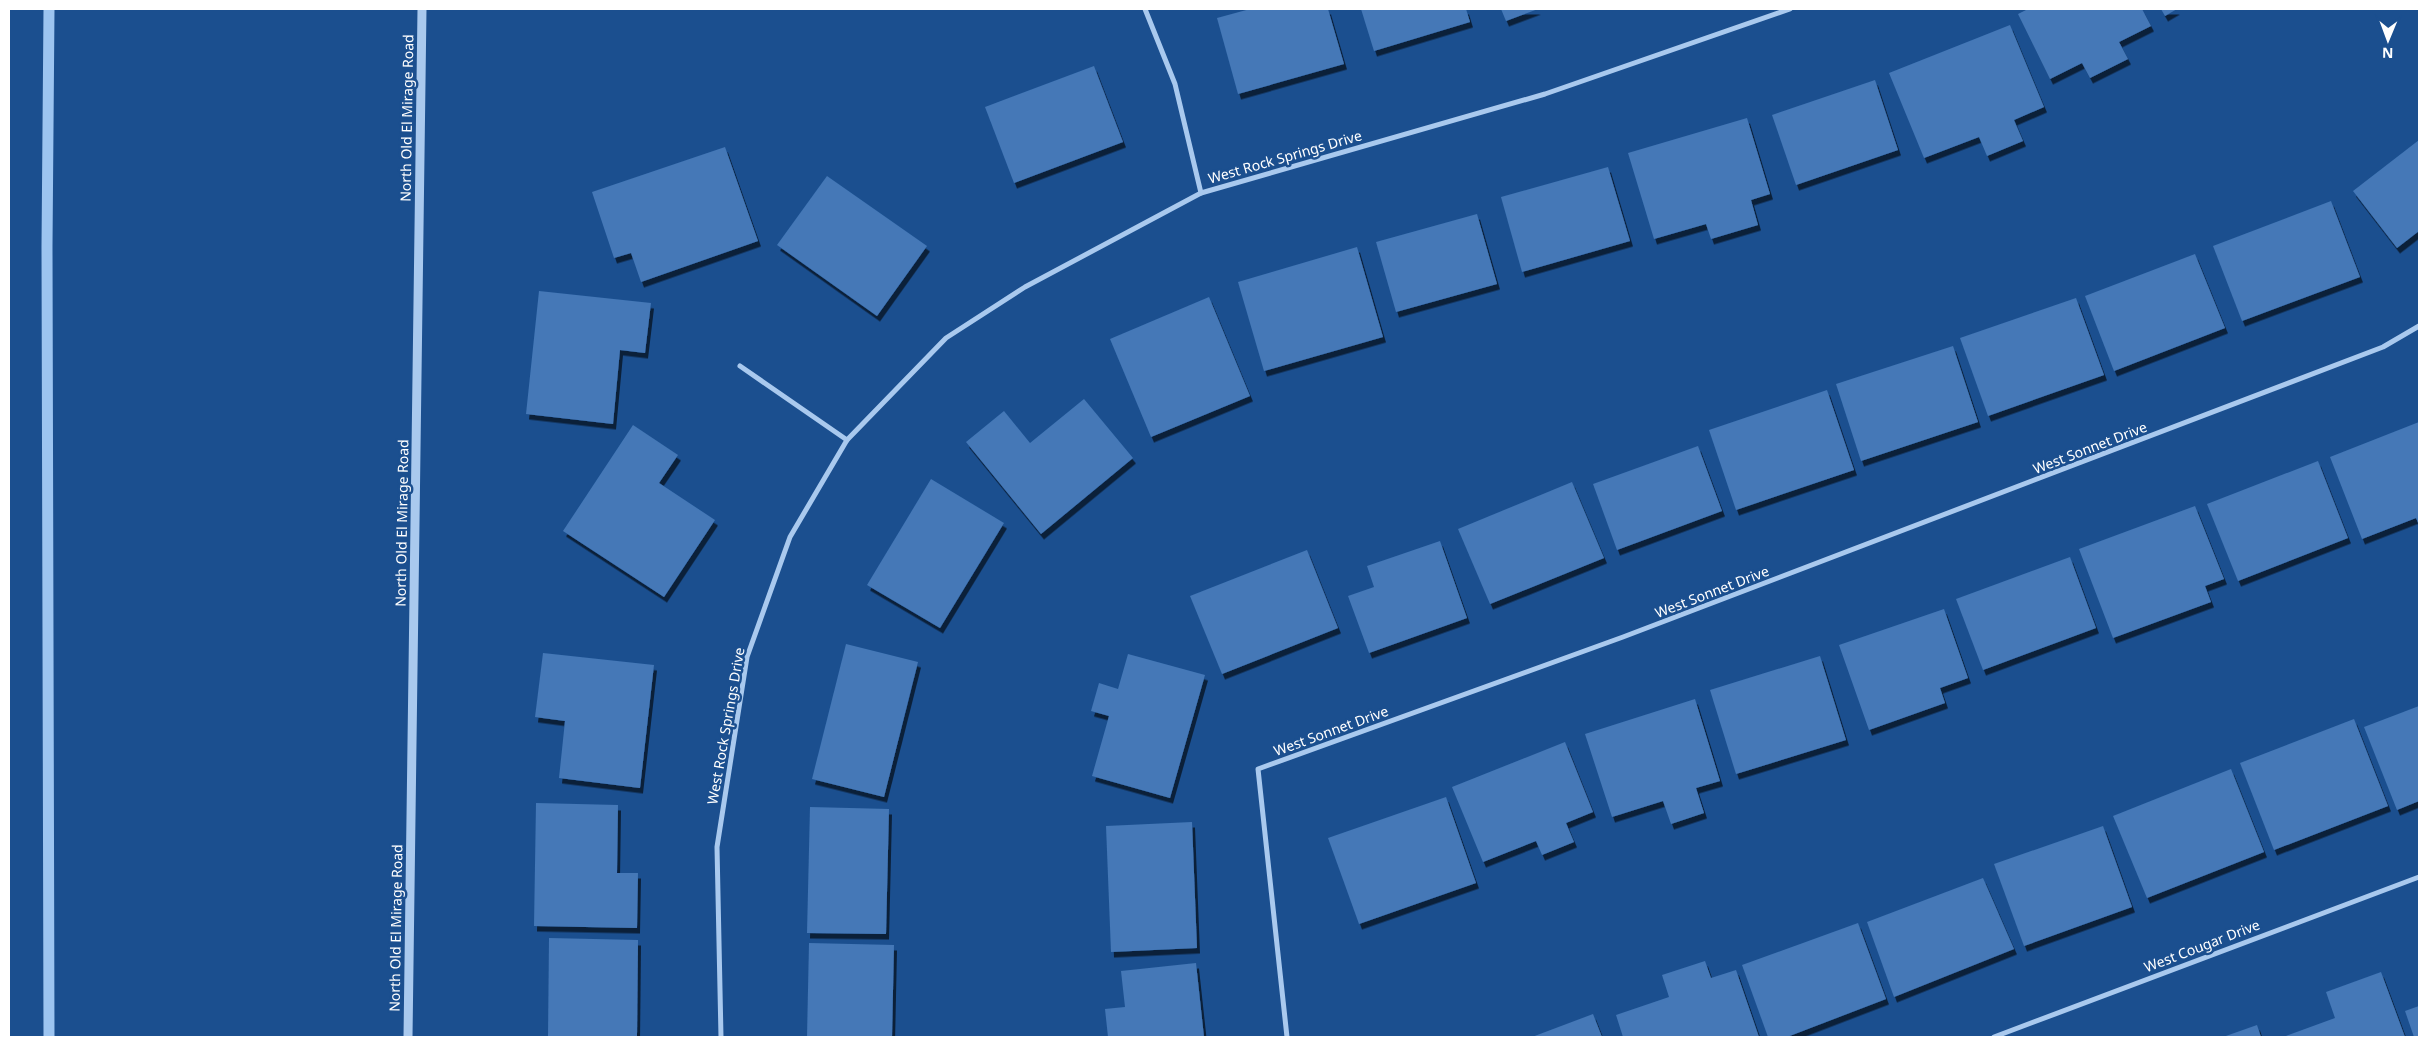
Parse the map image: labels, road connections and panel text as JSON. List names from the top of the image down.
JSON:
{
  "streets": {
    "street": [
      "North Old El Mirage Road",
      "West Rock Springs Drive",
      "West Sonnet Drive",
      "West Cougar Drive"
    ]
  },
  "north": "bottom"
}
